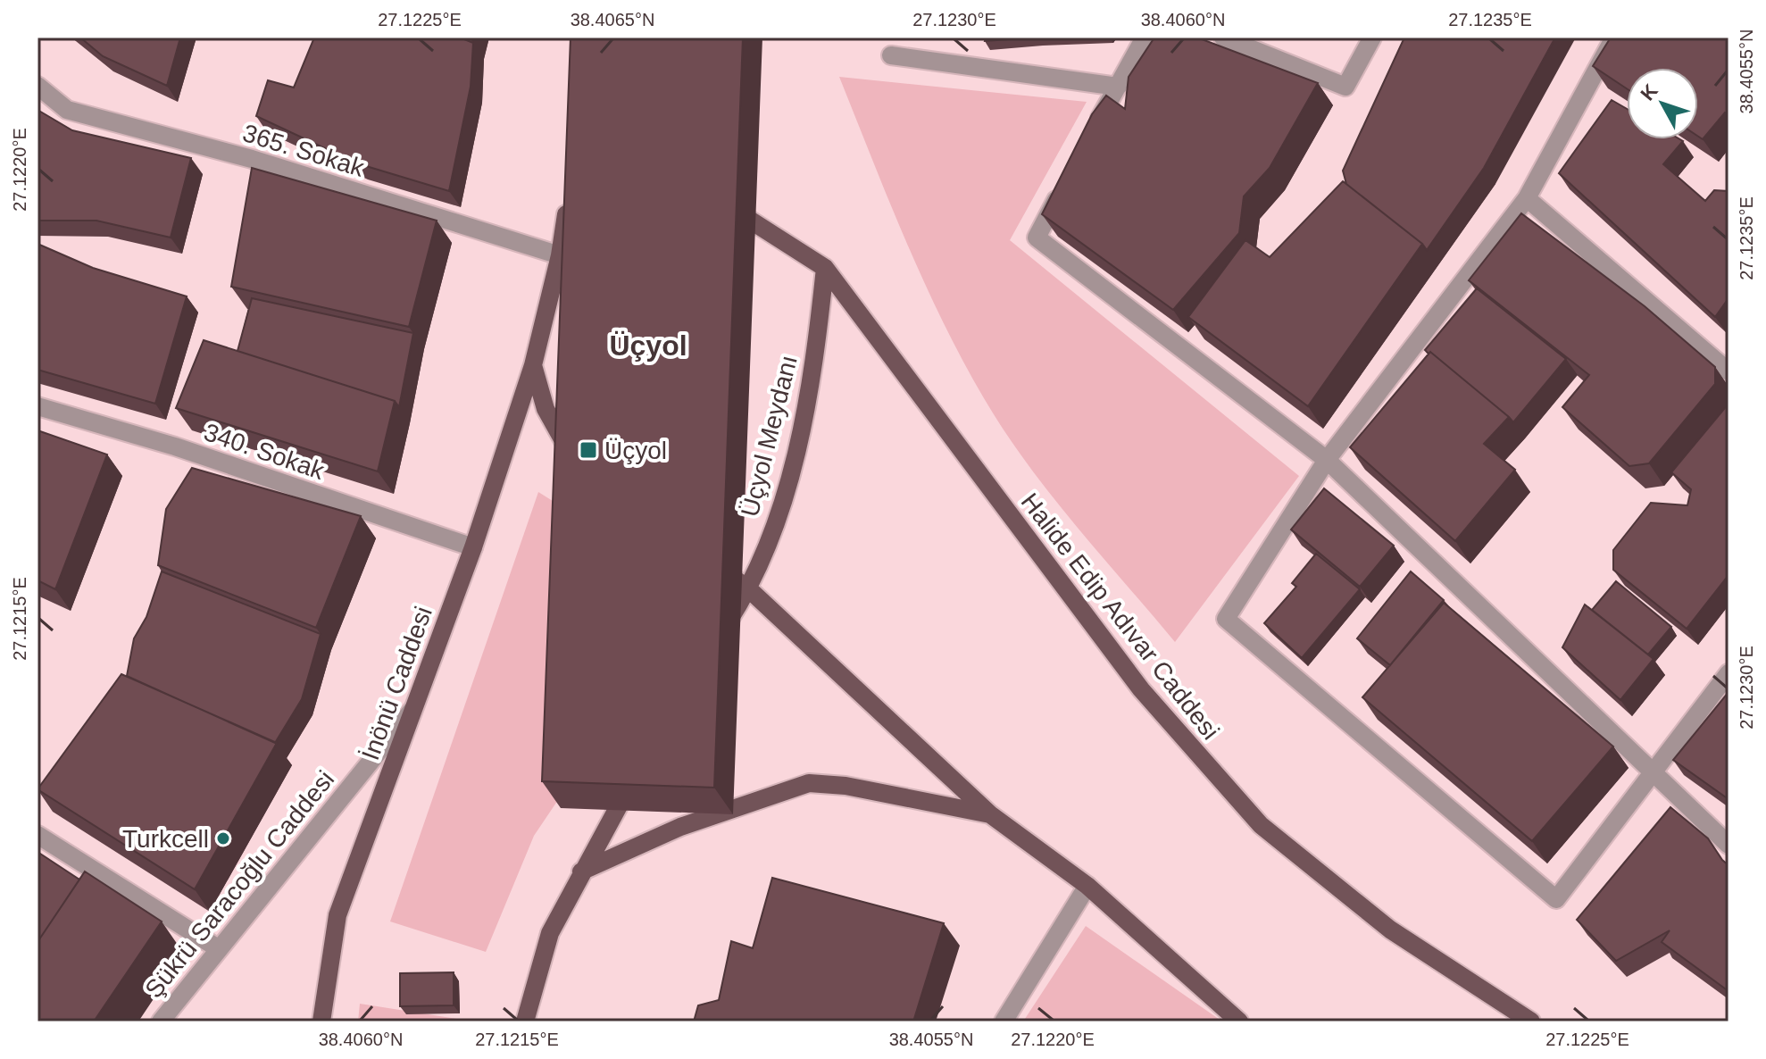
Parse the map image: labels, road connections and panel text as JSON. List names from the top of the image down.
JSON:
{
  "streets": {
    "main road": ["Üçyol Meydanı", "Halide Edip Adıvar Caddesi", "İnönü Caddesi"],
    "street": ["365. Sokak", "340. Sokak", "Şükrü Saracoğlu Caddesi"]
  },
  "crossings": [
    ["365. Sokak", "İnönü Caddesi"],
    ["Üçyol Meydanı", "Halide Edip Adıvar Caddesi"],
    ["340. Sokak", "İnönü Caddesi"],
    ["İnönü Caddesi", "Şükrü Saracoğlu Caddesi"]
  ],
  "districts": ["Üçyol"],
  "places": {
    "transit": ["Üçyol"],
    "other": ["Turkcell"]
  },
  "north": "top left",
  "coordinates": [
    "27.1225°E",
    "38.4065°N",
    "27.1230°E",
    "38.4060°N",
    "27.1235°E",
    "38.4055°N",
    "27.1220°E",
    "27.1215°E"
  ]
}
